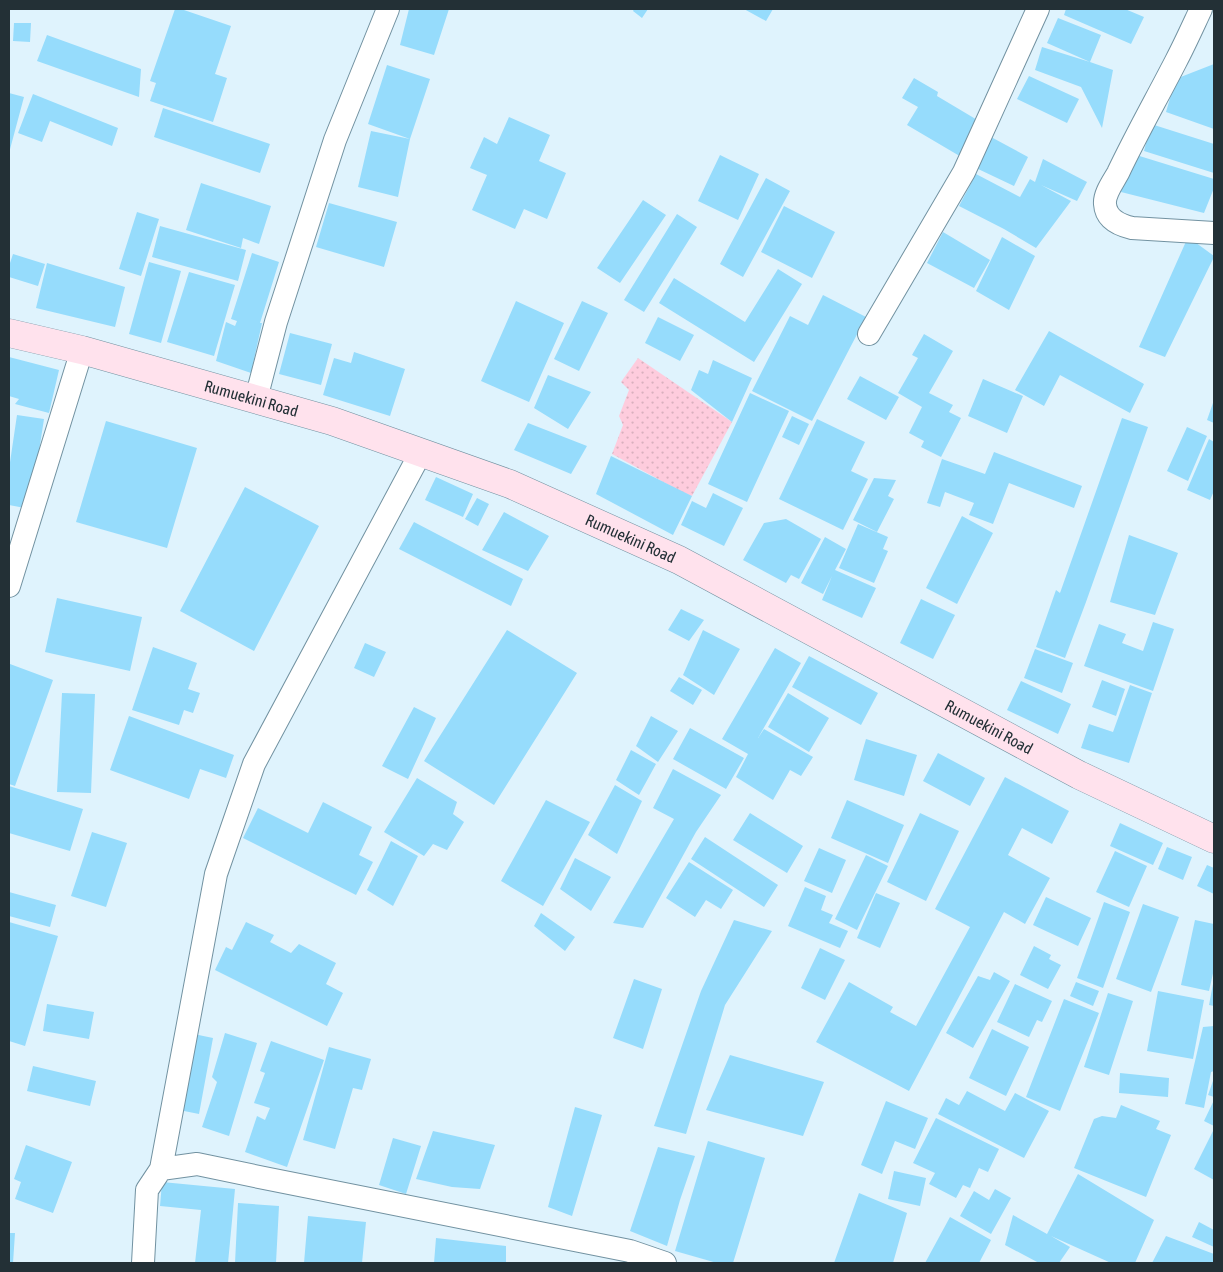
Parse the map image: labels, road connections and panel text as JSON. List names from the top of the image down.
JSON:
{
  "streets": {
    "street": ["Rumuekini Road"]
  }
}
